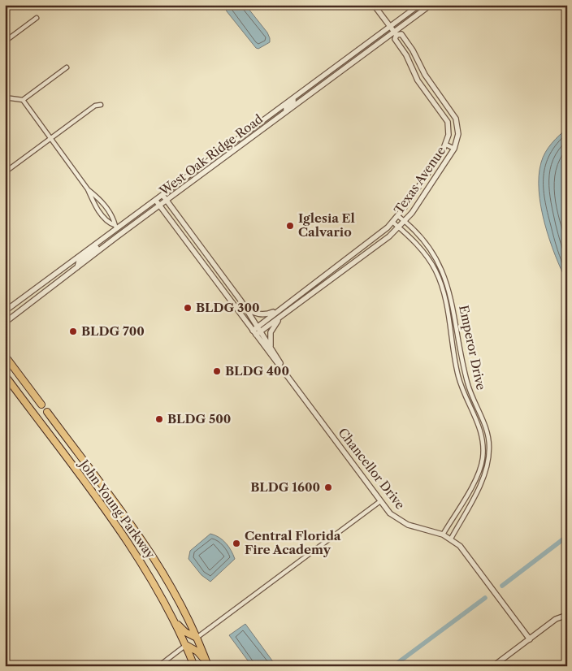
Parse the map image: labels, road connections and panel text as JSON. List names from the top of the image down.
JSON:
{
  "streets": {
    "highway": ["John Young Parkway"],
    "street": [
      "West Oak Ridge Road",
      "Texas Avenue",
      "Emperor Drive",
      "Chancellor Drive"
    ]
  },
  "crossings": [
    ["West Oak Ridge Road", "Texas Avenue"],
    ["West Oak Ridge Road", "Chancellor Drive"],
    ["Texas Avenue", "Emperor Drive"],
    ["Texas Avenue", "Chancellor Drive"],
    ["Emperor Drive", "Chancellor Drive"]
  ],
  "places": [
    "Iglesia El Calvario",
    "BLDG 300",
    "BLDG 700",
    "BLDG 400",
    "BLDG 500",
    "BLDG 1600",
    "Central Florida Fire Academy"
  ]
}
